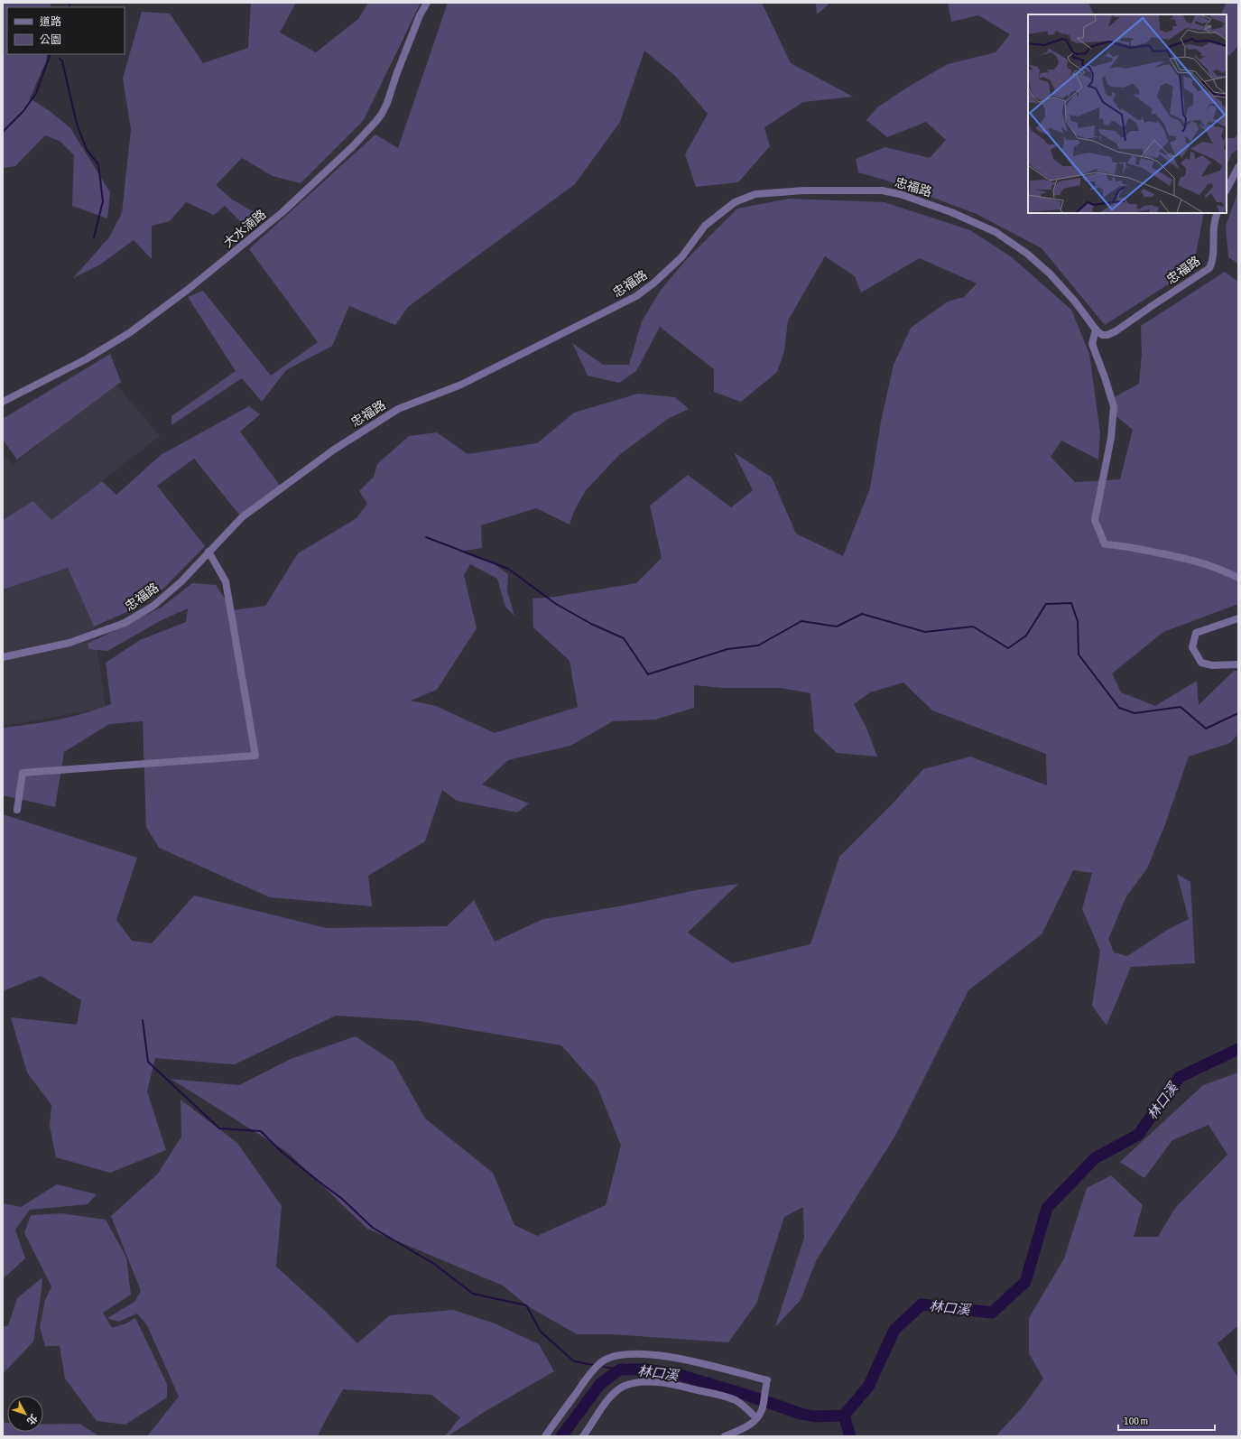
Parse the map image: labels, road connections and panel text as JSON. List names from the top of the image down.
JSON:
{
  "streets": {
    "street": ["忠福路", "大水湳路"]
  },
  "water": ["林口溪"],
  "legend": ["道路", "公園"],
  "scale_bar": "100 m",
  "north": "bottom right"
}
